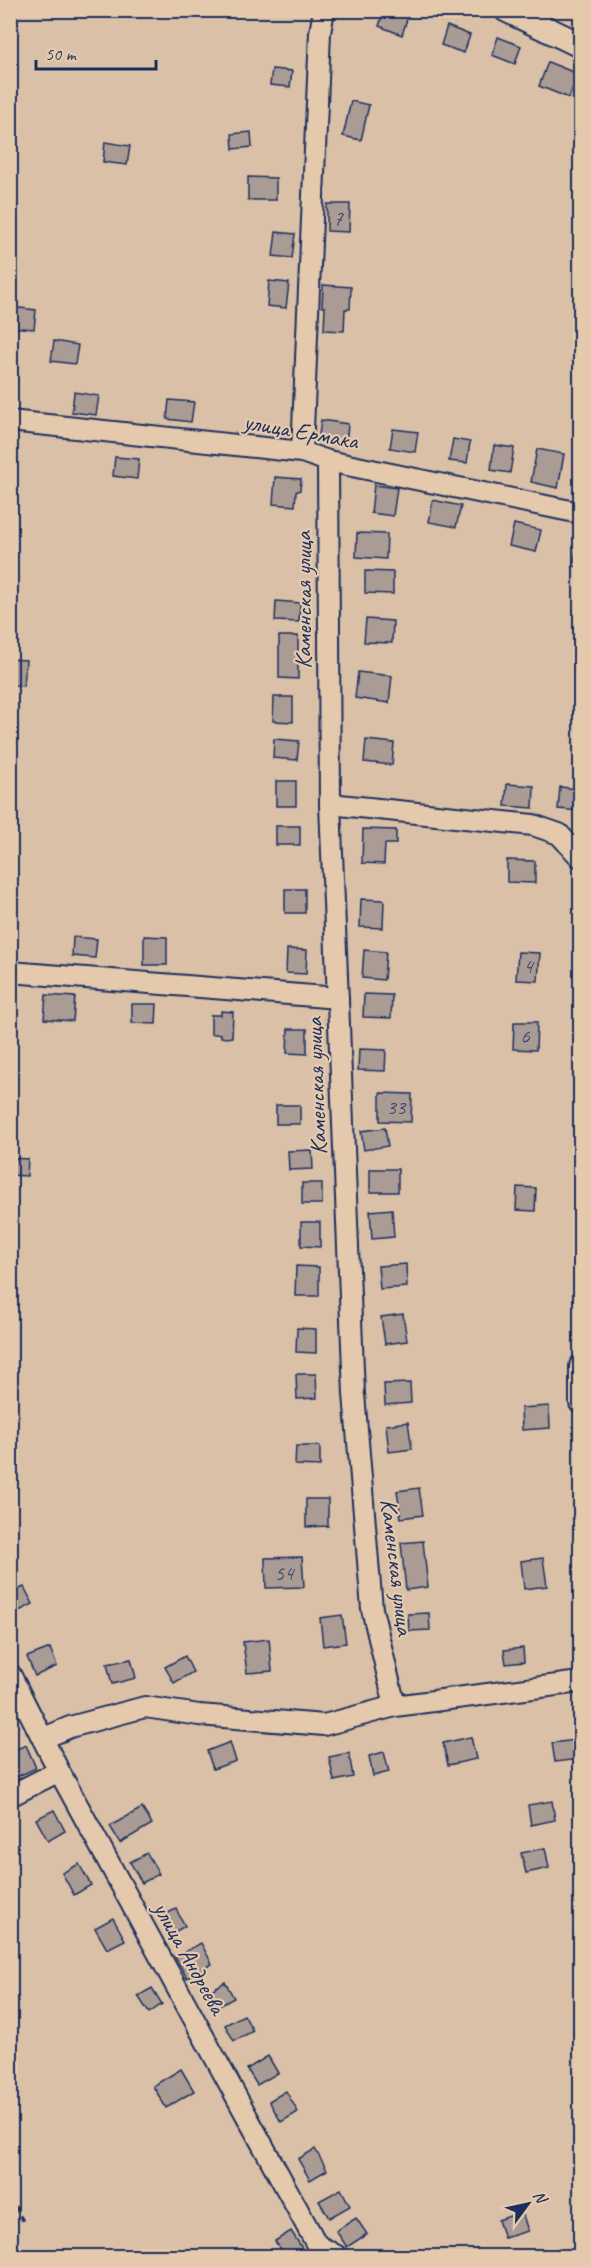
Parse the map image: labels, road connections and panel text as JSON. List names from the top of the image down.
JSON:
{
  "streets": {
    "street": ["улица Ермака", "Каменская улица", "улица Андреева"]
  },
  "crossings": [
    ["улица Ермака", "Каменская улица"]
  ],
  "house_numbers": [
    "7",
    "4",
    "6",
    "33",
    "54"
  ],
  "scale_bar": "50 m",
  "north": "top right"
}
